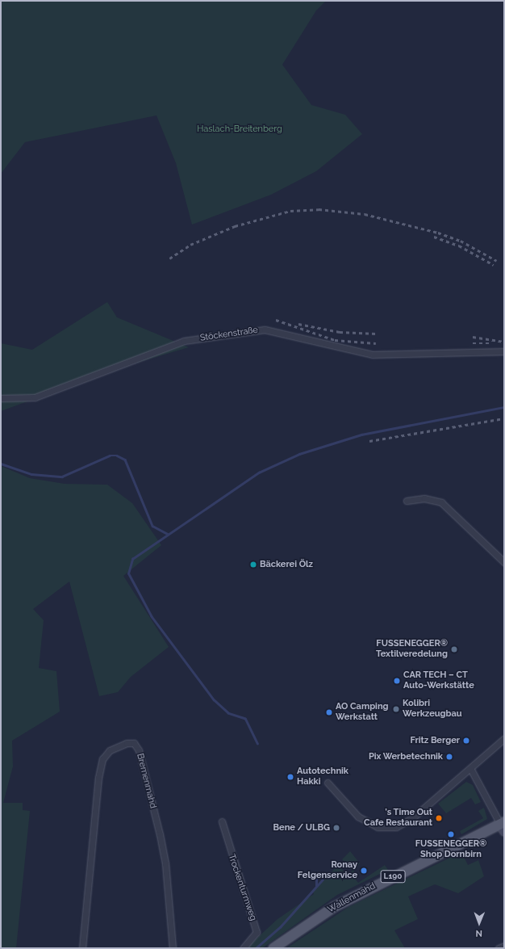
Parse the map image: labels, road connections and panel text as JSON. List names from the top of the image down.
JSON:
{
  "streets": {
    "main road": ["L190", "Wallenmahd"],
    "street": ["Stöckenstraße", "Bremenmahd", "Trockenturmweg"]
  },
  "parks": ["Haslach-Breitenberg"],
  "places": [
    "Bäckerei Ölz",
    "FUSSENEGGER® Textilveredelung",
    "CAR TECH – CT Auto-Werkstätte",
    "Kolibri Werkzeugbau",
    "AO Camping Werkstatt",
    "Fritz Berger",
    "Pix Werbetechnik",
    "Autotechnik Hakki",
    "'s Time Out Cafe Restaurant",
    "Bene / ULBG",
    "FUSSENEGGER® Shop Dornbirn",
    "Ronay Felgenservice"
  ],
  "north": "bottom"
}
